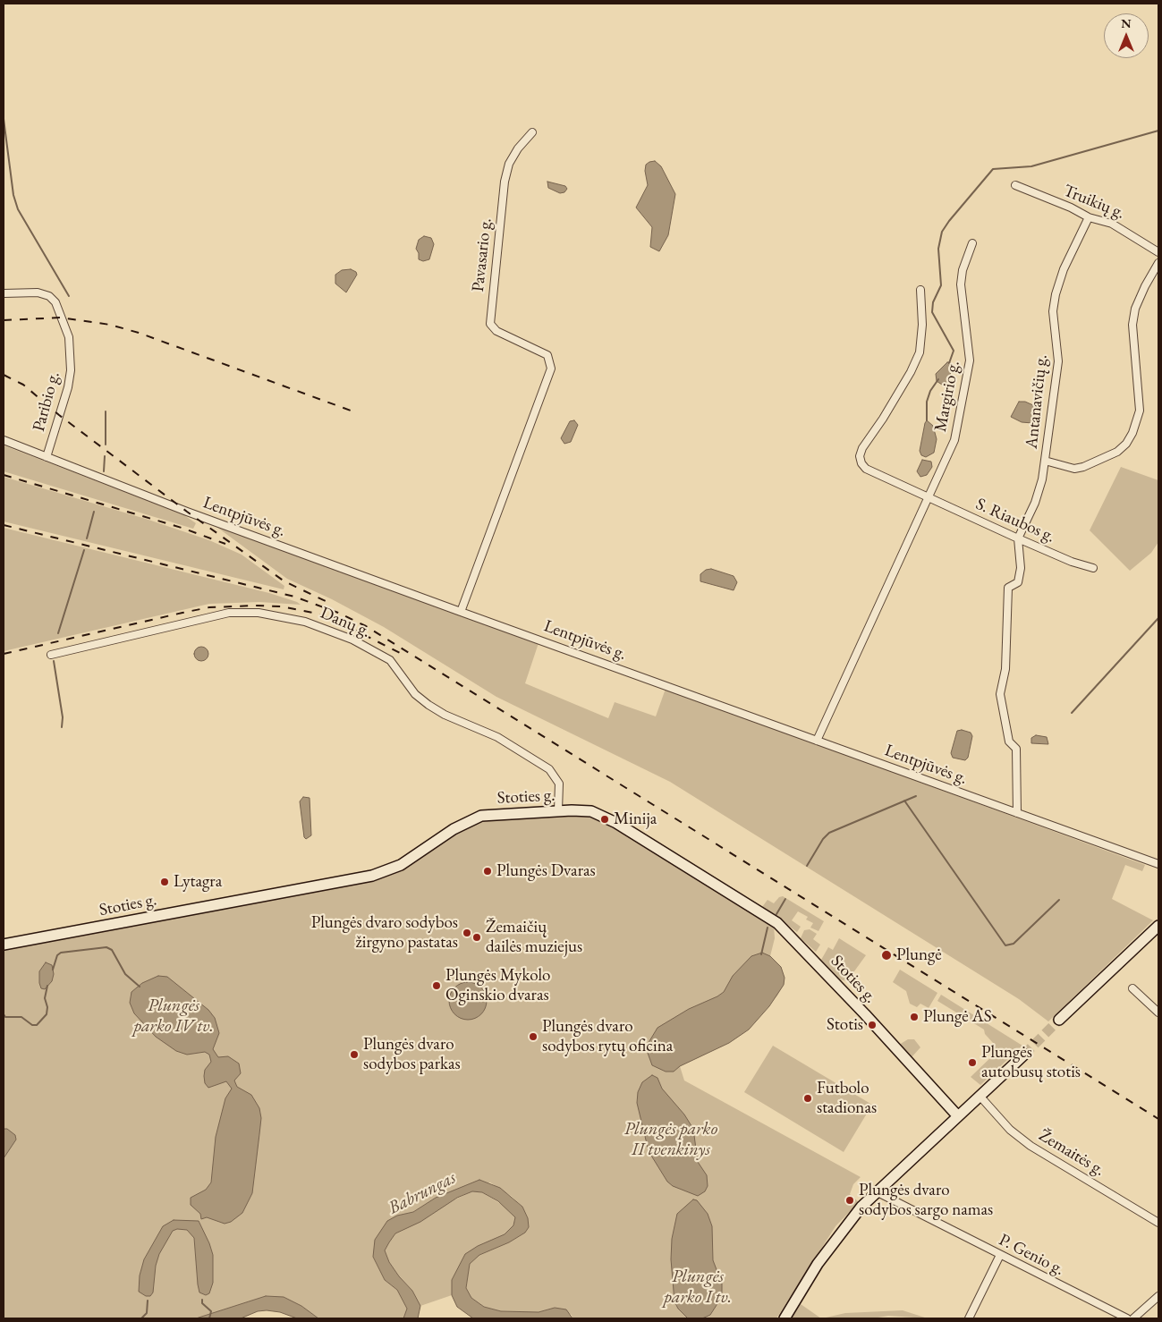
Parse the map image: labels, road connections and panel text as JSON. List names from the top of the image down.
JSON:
{
  "streets": {
    "main road": ["Stoties g."],
    "street": [
      "Truikių g.",
      "Pavasario g.",
      "Margirio g.",
      "Paribio g.",
      "Antanavičių g.",
      "Lentpjūvės g.",
      "S. Riaubos g.",
      "Danų g.",
      "Žemaitės g.",
      "P. Genio g."
    ]
  },
  "crossings": [
    ["Truikių g.", "Antanavičių g."],
    ["Pavasario g.", "Lentpjūvės g."],
    ["Margirio g.", "Lentpjūvės g."],
    ["Margirio g.", "S. Riaubos g."],
    ["Paribio g.", "Lentpjūvės g."],
    ["Antanavičių g.", "S. Riaubos g."],
    ["Danų g.", "Stoties g."]
  ],
  "water": [
    "Plungės parko IV tv.",
    "Plungės parko II tvenkinys",
    "Babrungas",
    "Plungės parko I tv."
  ],
  "places": [
    "Minija",
    "Plungės Dvaras",
    "Lytagra",
    "Plungės dvaro sodybos žirgyno pastatas",
    "Žemaičių dailės muziejus",
    "Plungė",
    "Plungės Mykolo Oginskio dvaras",
    "Plungė AS",
    "Stotis",
    "Plungės dvaro sodybos rytų oficina",
    "Plungės dvaro sodybos parkas",
    "Plungės autobusų stotis",
    "Futbolo stadionas",
    "Plungės dvaro sodybos sargo namas"
  ],
  "north": "top"
}
